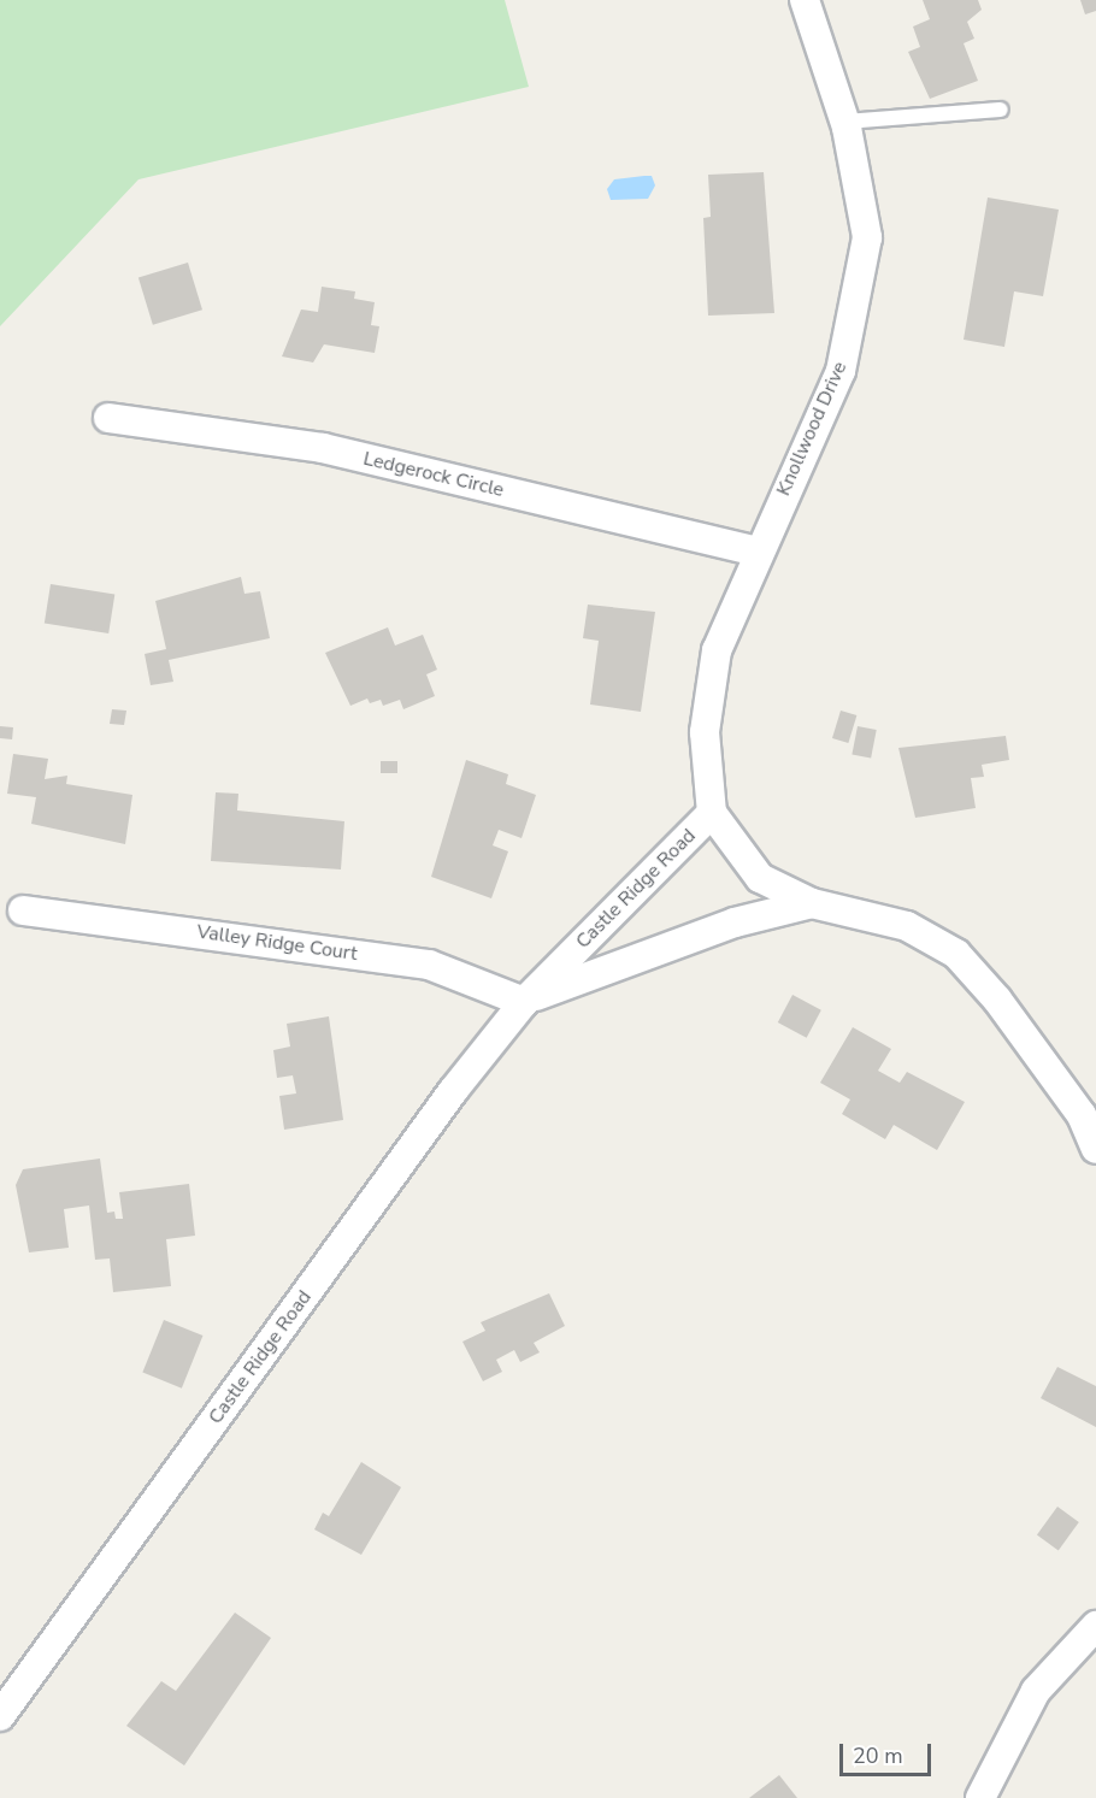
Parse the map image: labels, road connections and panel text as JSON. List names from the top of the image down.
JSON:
{
  "streets": {
    "street": [
      "Knollwood Drive",
      "Ledgerock Circle",
      "Castle Ridge Road",
      "Valley Ridge Court"
    ]
  },
  "crossings": [
    ["Knollwood Drive", "Ledgerock Circle"],
    ["Knollwood Drive", "Castle Ridge Road"],
    ["Castle Ridge Road", "Valley Ridge Court"]
  ],
  "scale_bar": "20 m"
}
